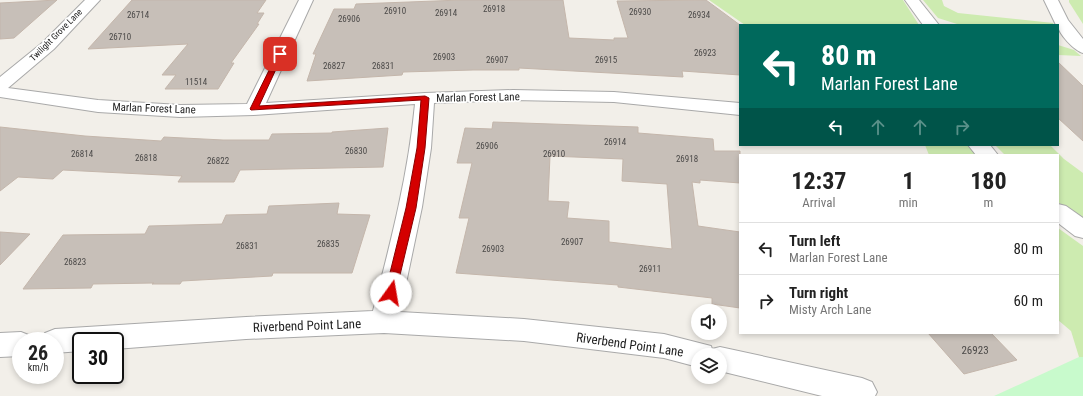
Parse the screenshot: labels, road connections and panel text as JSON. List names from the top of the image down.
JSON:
{
  "streets": {
    "street": ["Twilight Grove Lane", "Marlan Forest Lane", "Riverbend Point Lane"]
  },
  "house_numbers": [
    "26918",
    "26910",
    "26930",
    "26914",
    "26714",
    "26934",
    "26906",
    "26710",
    "26923",
    "26903",
    "26907",
    "26915",
    "26827",
    "26831",
    "11514",
    "26914",
    "26906",
    "26830",
    "26814",
    "26910",
    "26818",
    "26918",
    "26822",
    "26907",
    "26835",
    "26831",
    "26903",
    "26823",
    "26911",
    "26923"
  ],
  "page": {
    "turn": ["80 m", "Marlan Forest Lane"],
    "eta": [
      "12:37",
      "Arrival",
      "1",
      "min",
      "180",
      "m"
    ],
    "list": [
      {
        "name": "Turn left",
        "note": "Marlan Forest Lane",
        "value": "80 m"
      },
      {
        "name": "Turn right",
        "note": "Misty Arch Lane",
        "value": "60 m"
      }
    ],
    "speed": "26 km/h",
    "limit": "30"
  }
}
